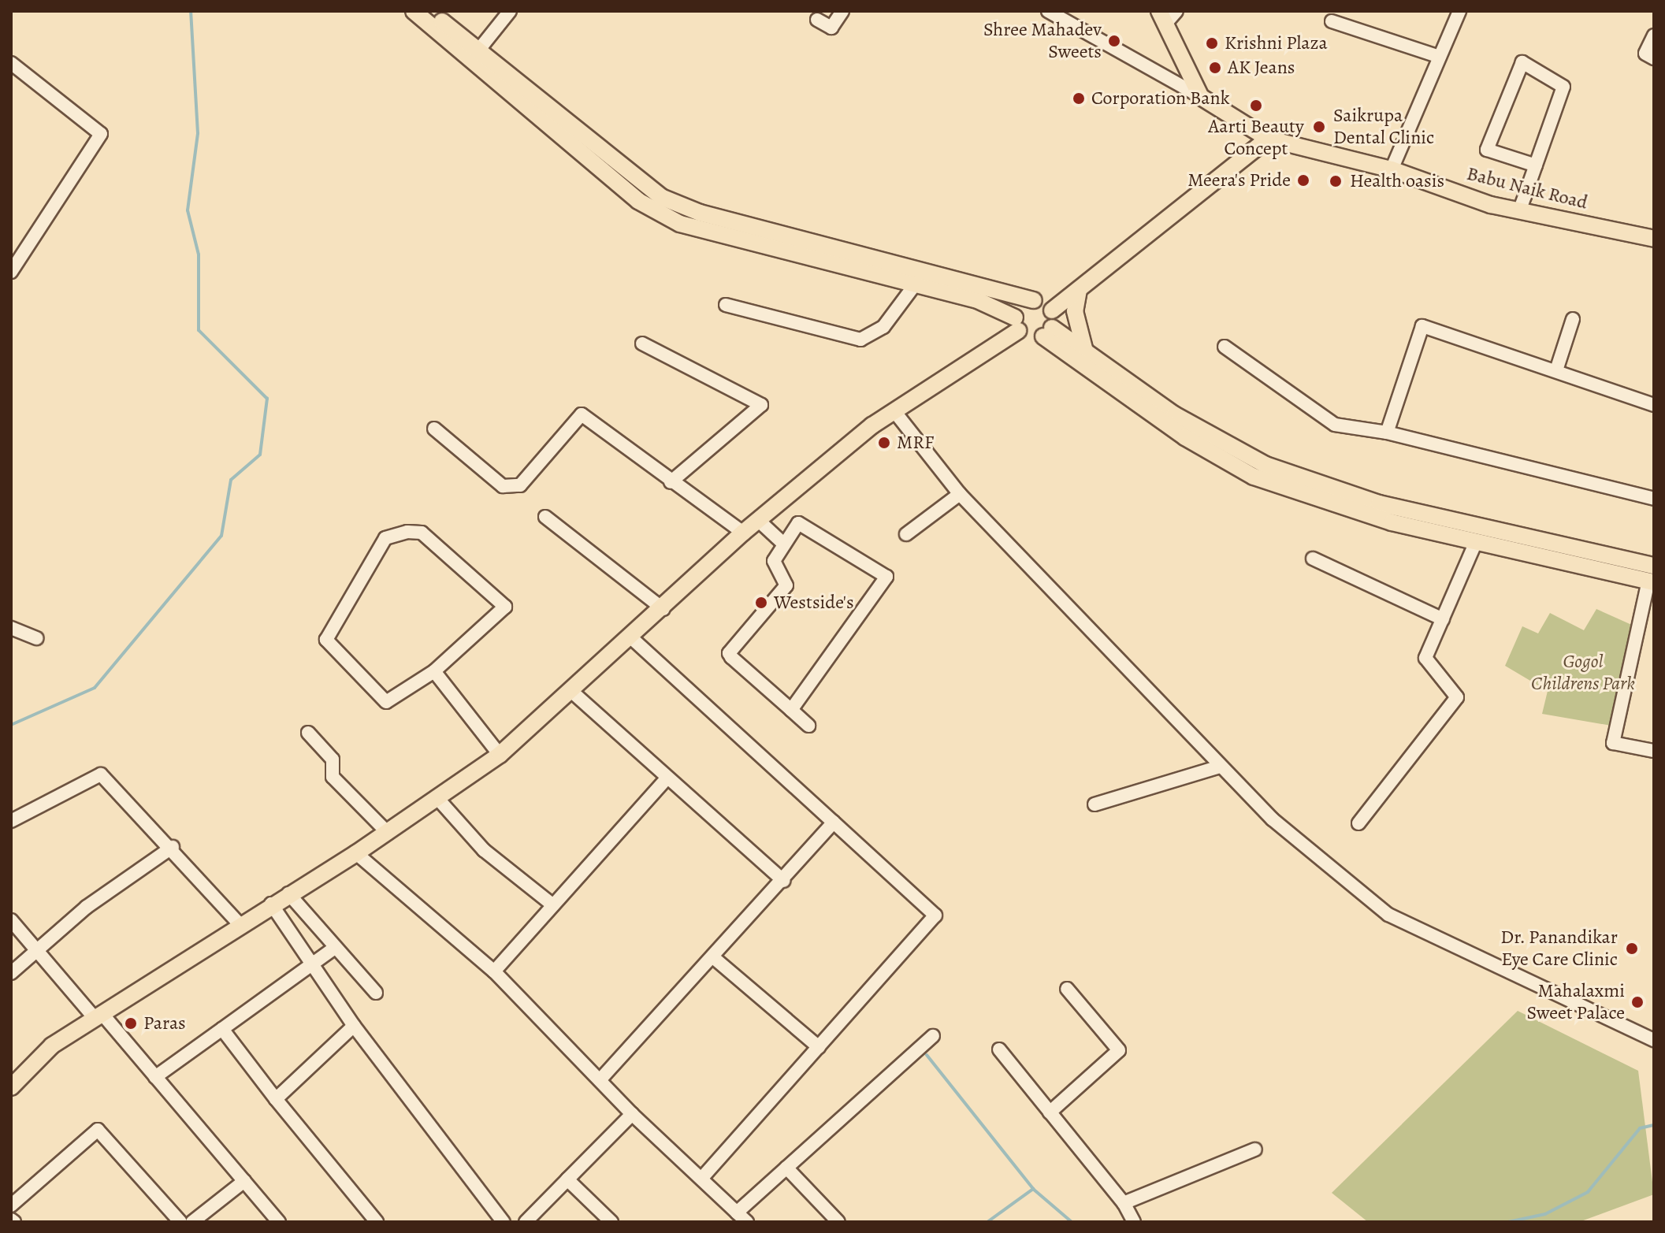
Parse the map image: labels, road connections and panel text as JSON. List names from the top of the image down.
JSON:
{
  "streets": {
    "main road": ["Babu Naik Road"]
  },
  "parks": ["Gogol Childrens Park"],
  "places": [
    "Shree Mahadev Sweets",
    "Krishni Plaza",
    "AK Jeans",
    "Corporation Bank",
    "Aarti Beauty Concept",
    "Saikrupa Dental Clinic",
    "Meera's Pride",
    "Health oasis",
    "MRF",
    "Westside's",
    "Dr. Panandikar Eye Care Clinic",
    "Mahalaxmi Sweet Palace",
    "Paras"
  ]
}
